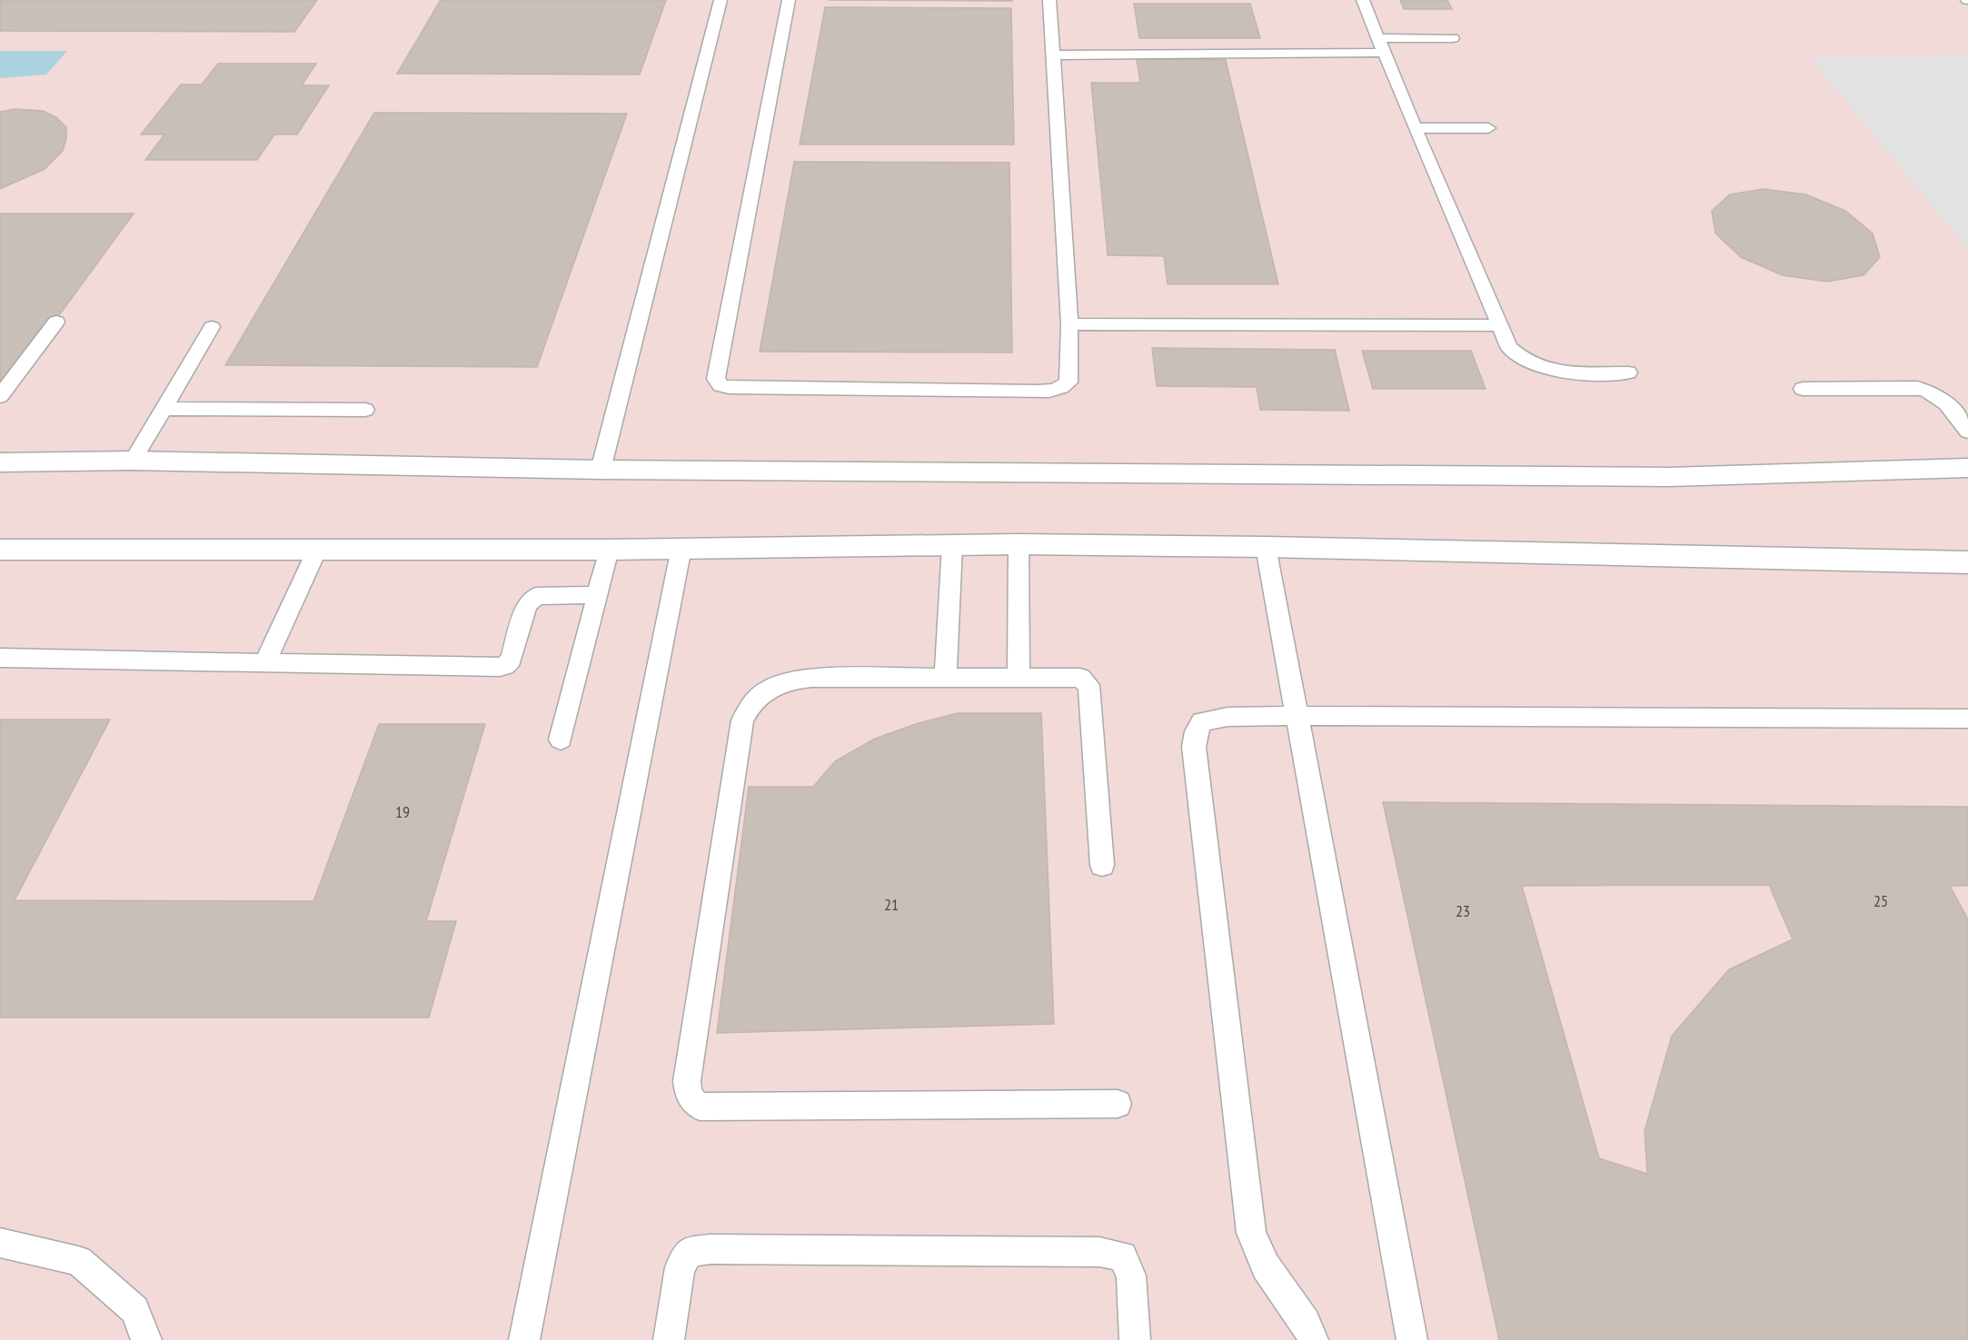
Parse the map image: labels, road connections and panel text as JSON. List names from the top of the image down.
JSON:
{
  "house_numbers": [
    "19",
    "25",
    "21",
    "23"
  ]
}
